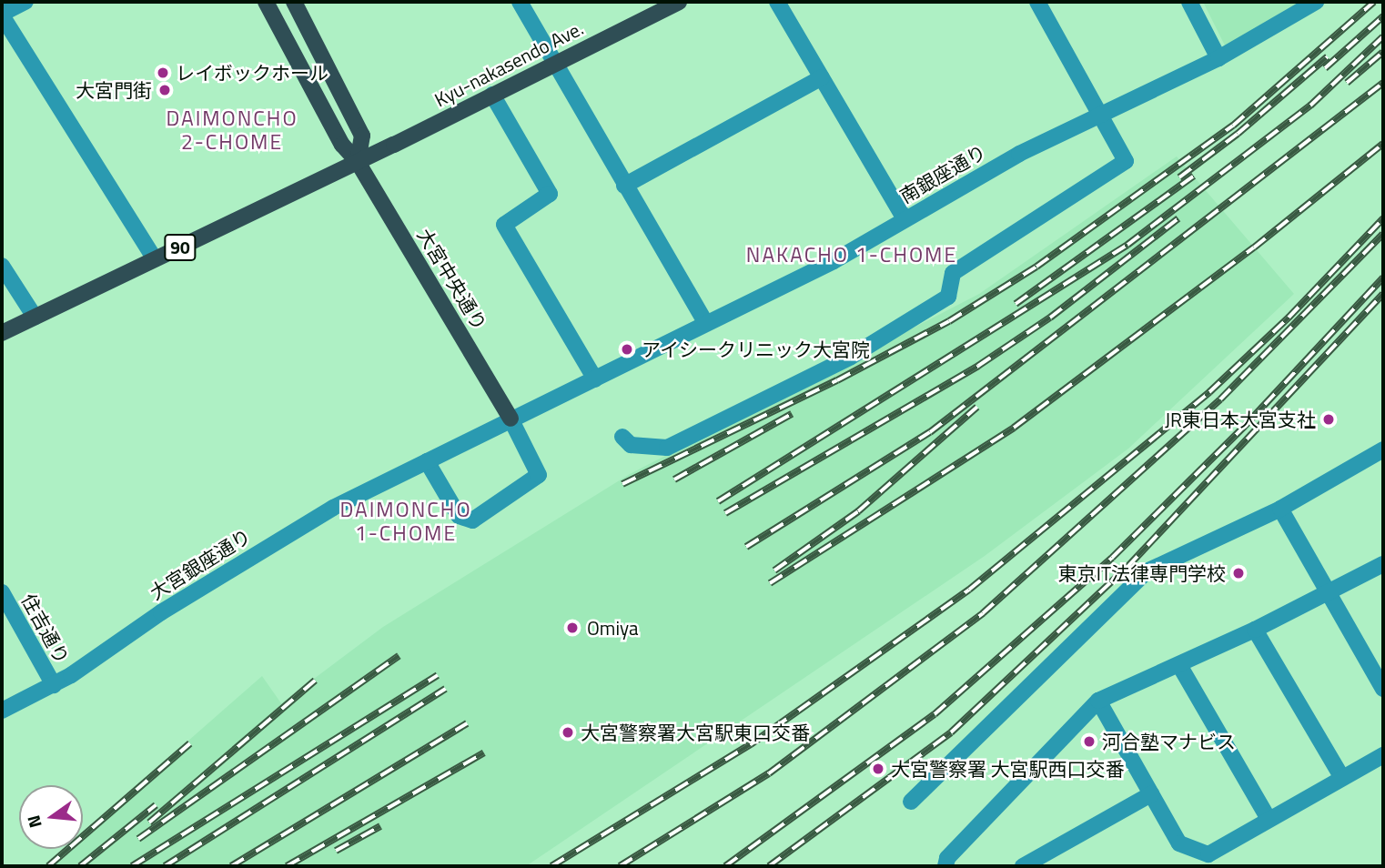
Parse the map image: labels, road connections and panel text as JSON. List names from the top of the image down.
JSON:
{
  "streets": {
    "main road": ["Kyu-nakasendo Ave.", "90", "大宮中央通り"],
    "street": ["南銀座通り", "大宮銀座通り", "住吉通り"]
  },
  "crossings": [
    ["Kyu-nakasendo Ave.", "90"],
    ["Kyu-nakasendo Ave.", "大宮中央通り"],
    ["南銀座通り", "大宮中央通り"],
    ["南銀座通り", "大宮銀座通り"],
    ["90", "大宮中央通り"],
    ["大宮中央通り", "大宮銀座通り"],
    ["大宮銀座通り", "住吉通り"]
  ],
  "districts": ["DAIMONCHO 2-CHOME", "NAKACHO 1-CHOME", "DAIMONCHO 1-CHOME"],
  "places": [
    "レイボックホール",
    "大宮門街",
    "アイシークリニック大宮院",
    "JR東日本大宮支社",
    "東京IT法律専門学校",
    "Omiya",
    "大宮警察署大宮駅東口交番",
    "河合塾マナビス",
    "大宮警察署 大宮駅西口交番"
  ],
  "north": "left"
}
